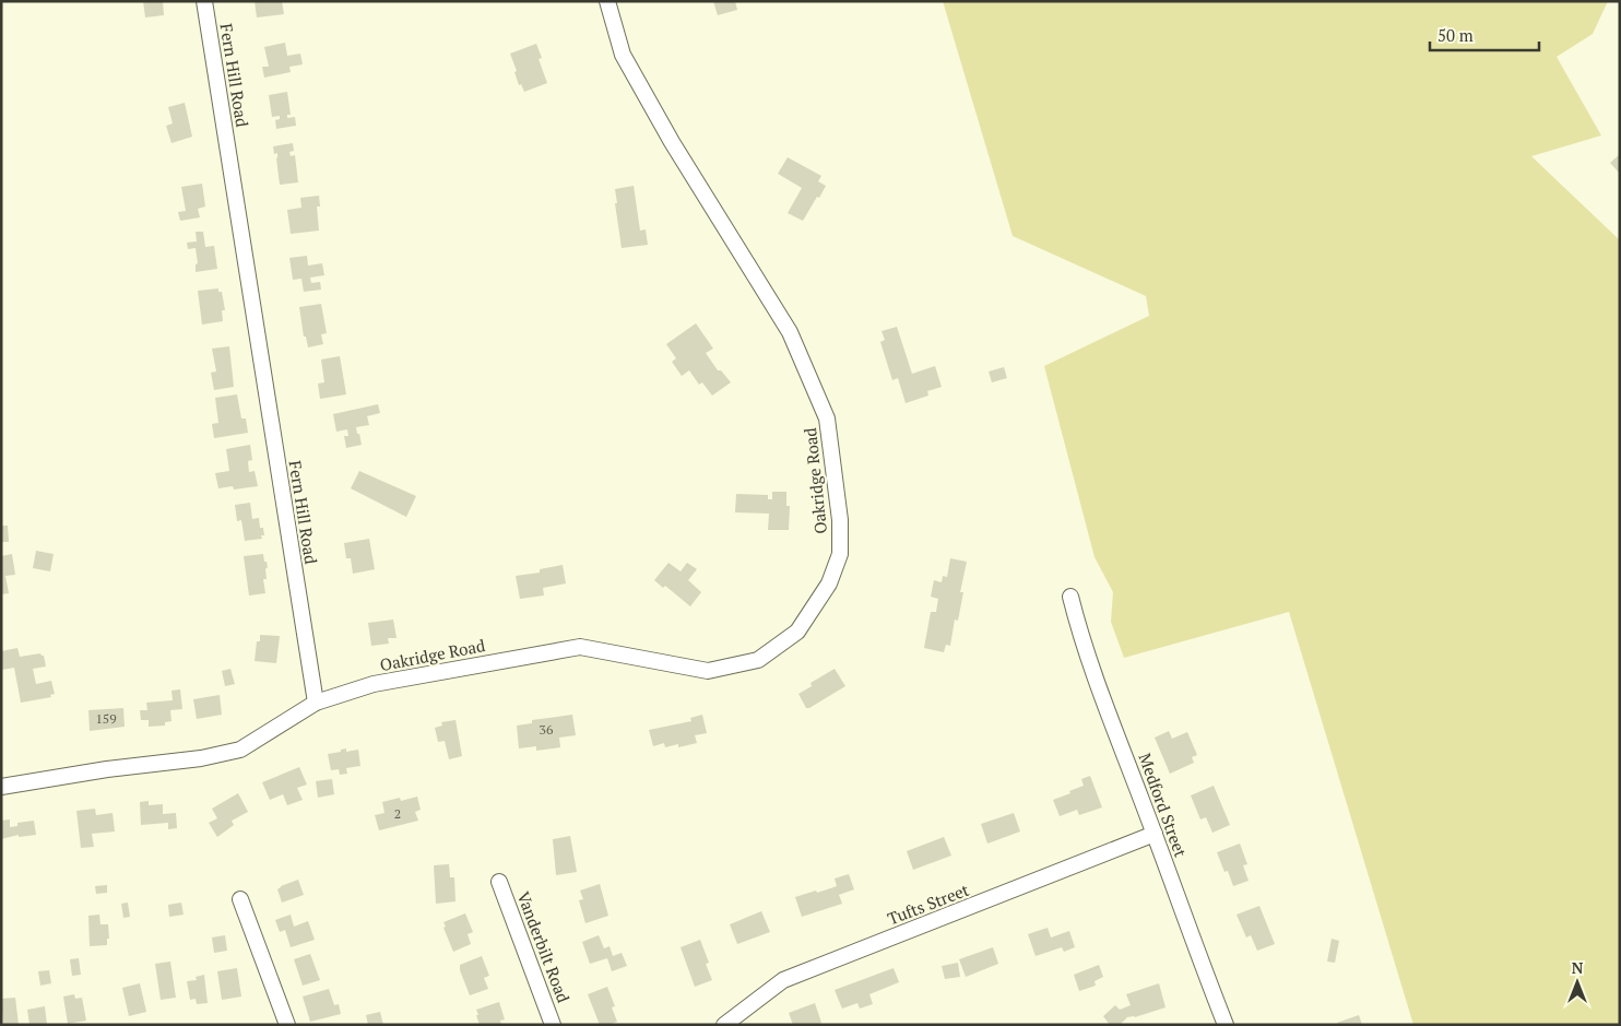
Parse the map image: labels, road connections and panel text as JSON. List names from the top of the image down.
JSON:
{
  "streets": {
    "street": [
      "Fern Hill Road",
      "Oakridge Road",
      "Medford Street",
      "Tufts Street",
      "Vanderbilt Road"
    ]
  },
  "crossings": [
    ["Fern Hill Road", "Oakridge Road"],
    ["Medford Street", "Tufts Street"]
  ],
  "house_numbers": ["159", "36", "2"],
  "scale_bar": "50 m",
  "north": "top"
}
